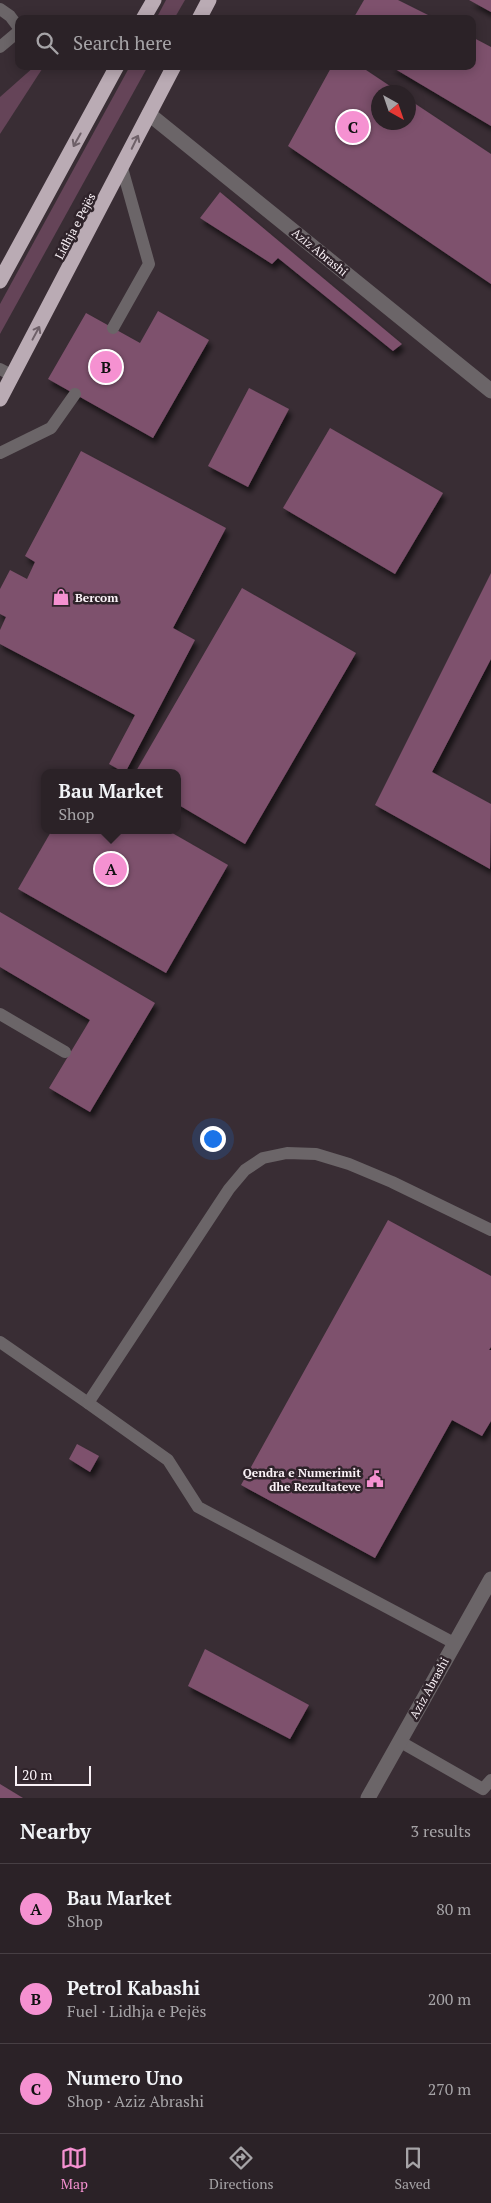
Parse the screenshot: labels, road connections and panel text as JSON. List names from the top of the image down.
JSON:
{
  "streets": {
    "highway": ["Lidhja e Pejës"],
    "street": ["Aziz Abrashi"]
  },
  "crossings": [
    ["Lidhja e Pejës", "Aziz Abrashi"]
  ],
  "places": {
    "shop": ["Bercom"],
    "public building": ["Qendra e Numerimit dhe Rezultateve"]
  },
  "scale_bar": "20 m",
  "north": "bottom right",
  "page": {
    "search": "Search here",
    "pins": ["C", "B", "A"],
    "popup": ["Bau Market", "Shop"],
    "scale": "20 m",
    "heading": ["Nearby", "3 results"],
    "list": [
      {
        "mark": "A",
        "name": "Bau Market",
        "note": "Shop",
        "value": "80 m"
      },
      {
        "mark": "B",
        "name": "Petrol Kabashi",
        "note": "Fuel · Lidhja e Pejës",
        "value": "200 m"
      },
      {
        "mark": "C",
        "name": "Numero Uno",
        "note": "Shop · Aziz Abrashi",
        "value": "270 m"
      }
    ],
    "nav": ["Map", "Directions", "Saved"]
  }
}
